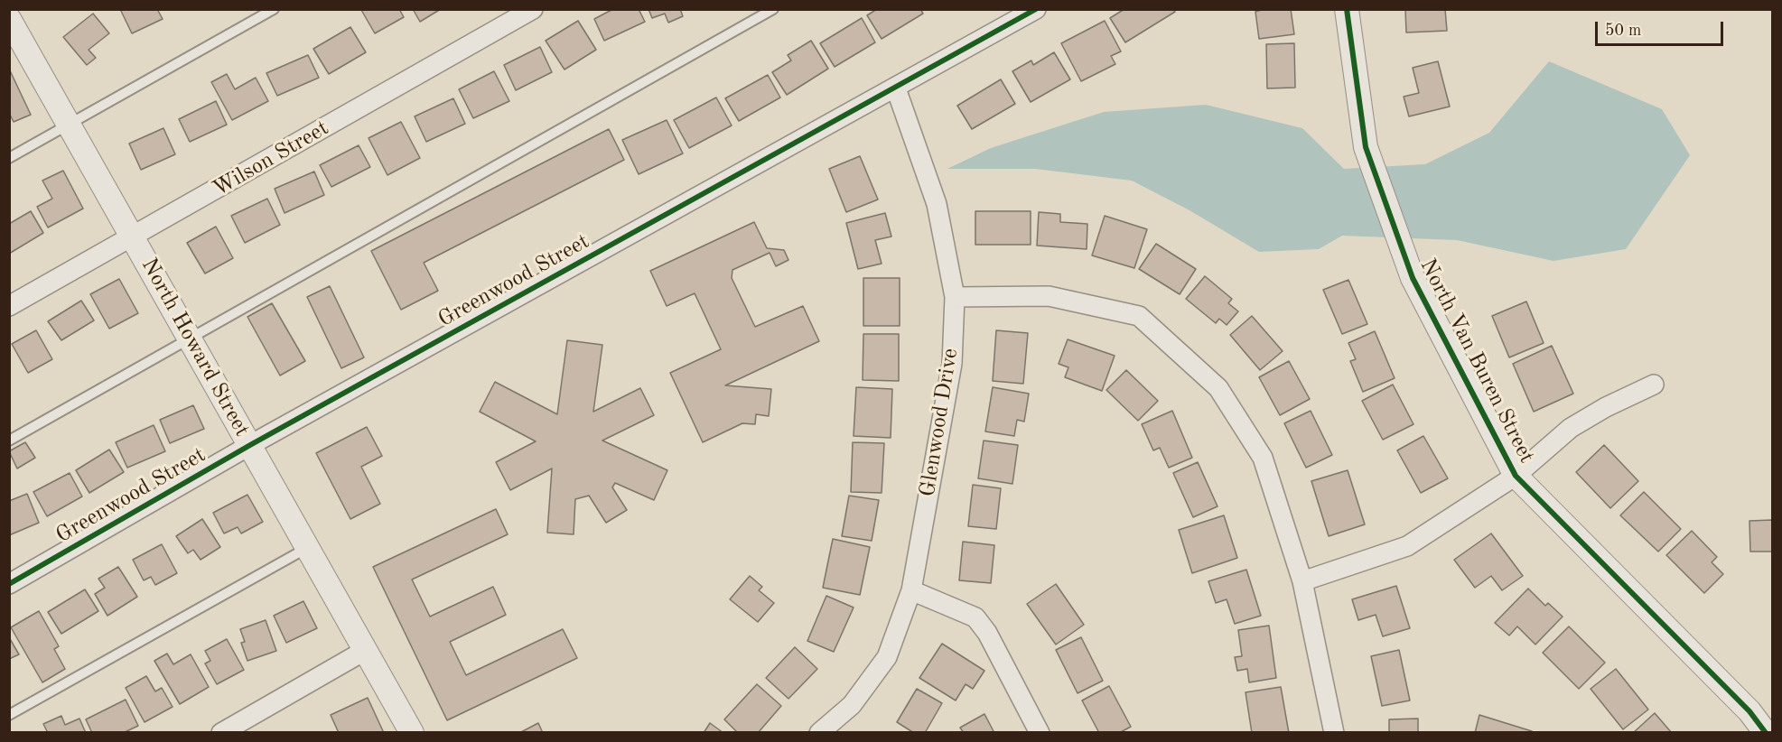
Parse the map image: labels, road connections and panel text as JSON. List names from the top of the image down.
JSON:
{
  "streets": {
    "street": [
      "Wilson Street",
      "Greenwood Street",
      "North Howard Street",
      "North Van Buren Street",
      "Glenwood Drive"
    ]
  },
  "crossings": [
    ["Wilson Street", "North Howard Street"],
    ["Greenwood Street", "North Howard Street"],
    ["Greenwood Street", "Glenwood Drive"]
  ],
  "scale_bar": "50 m"
}
